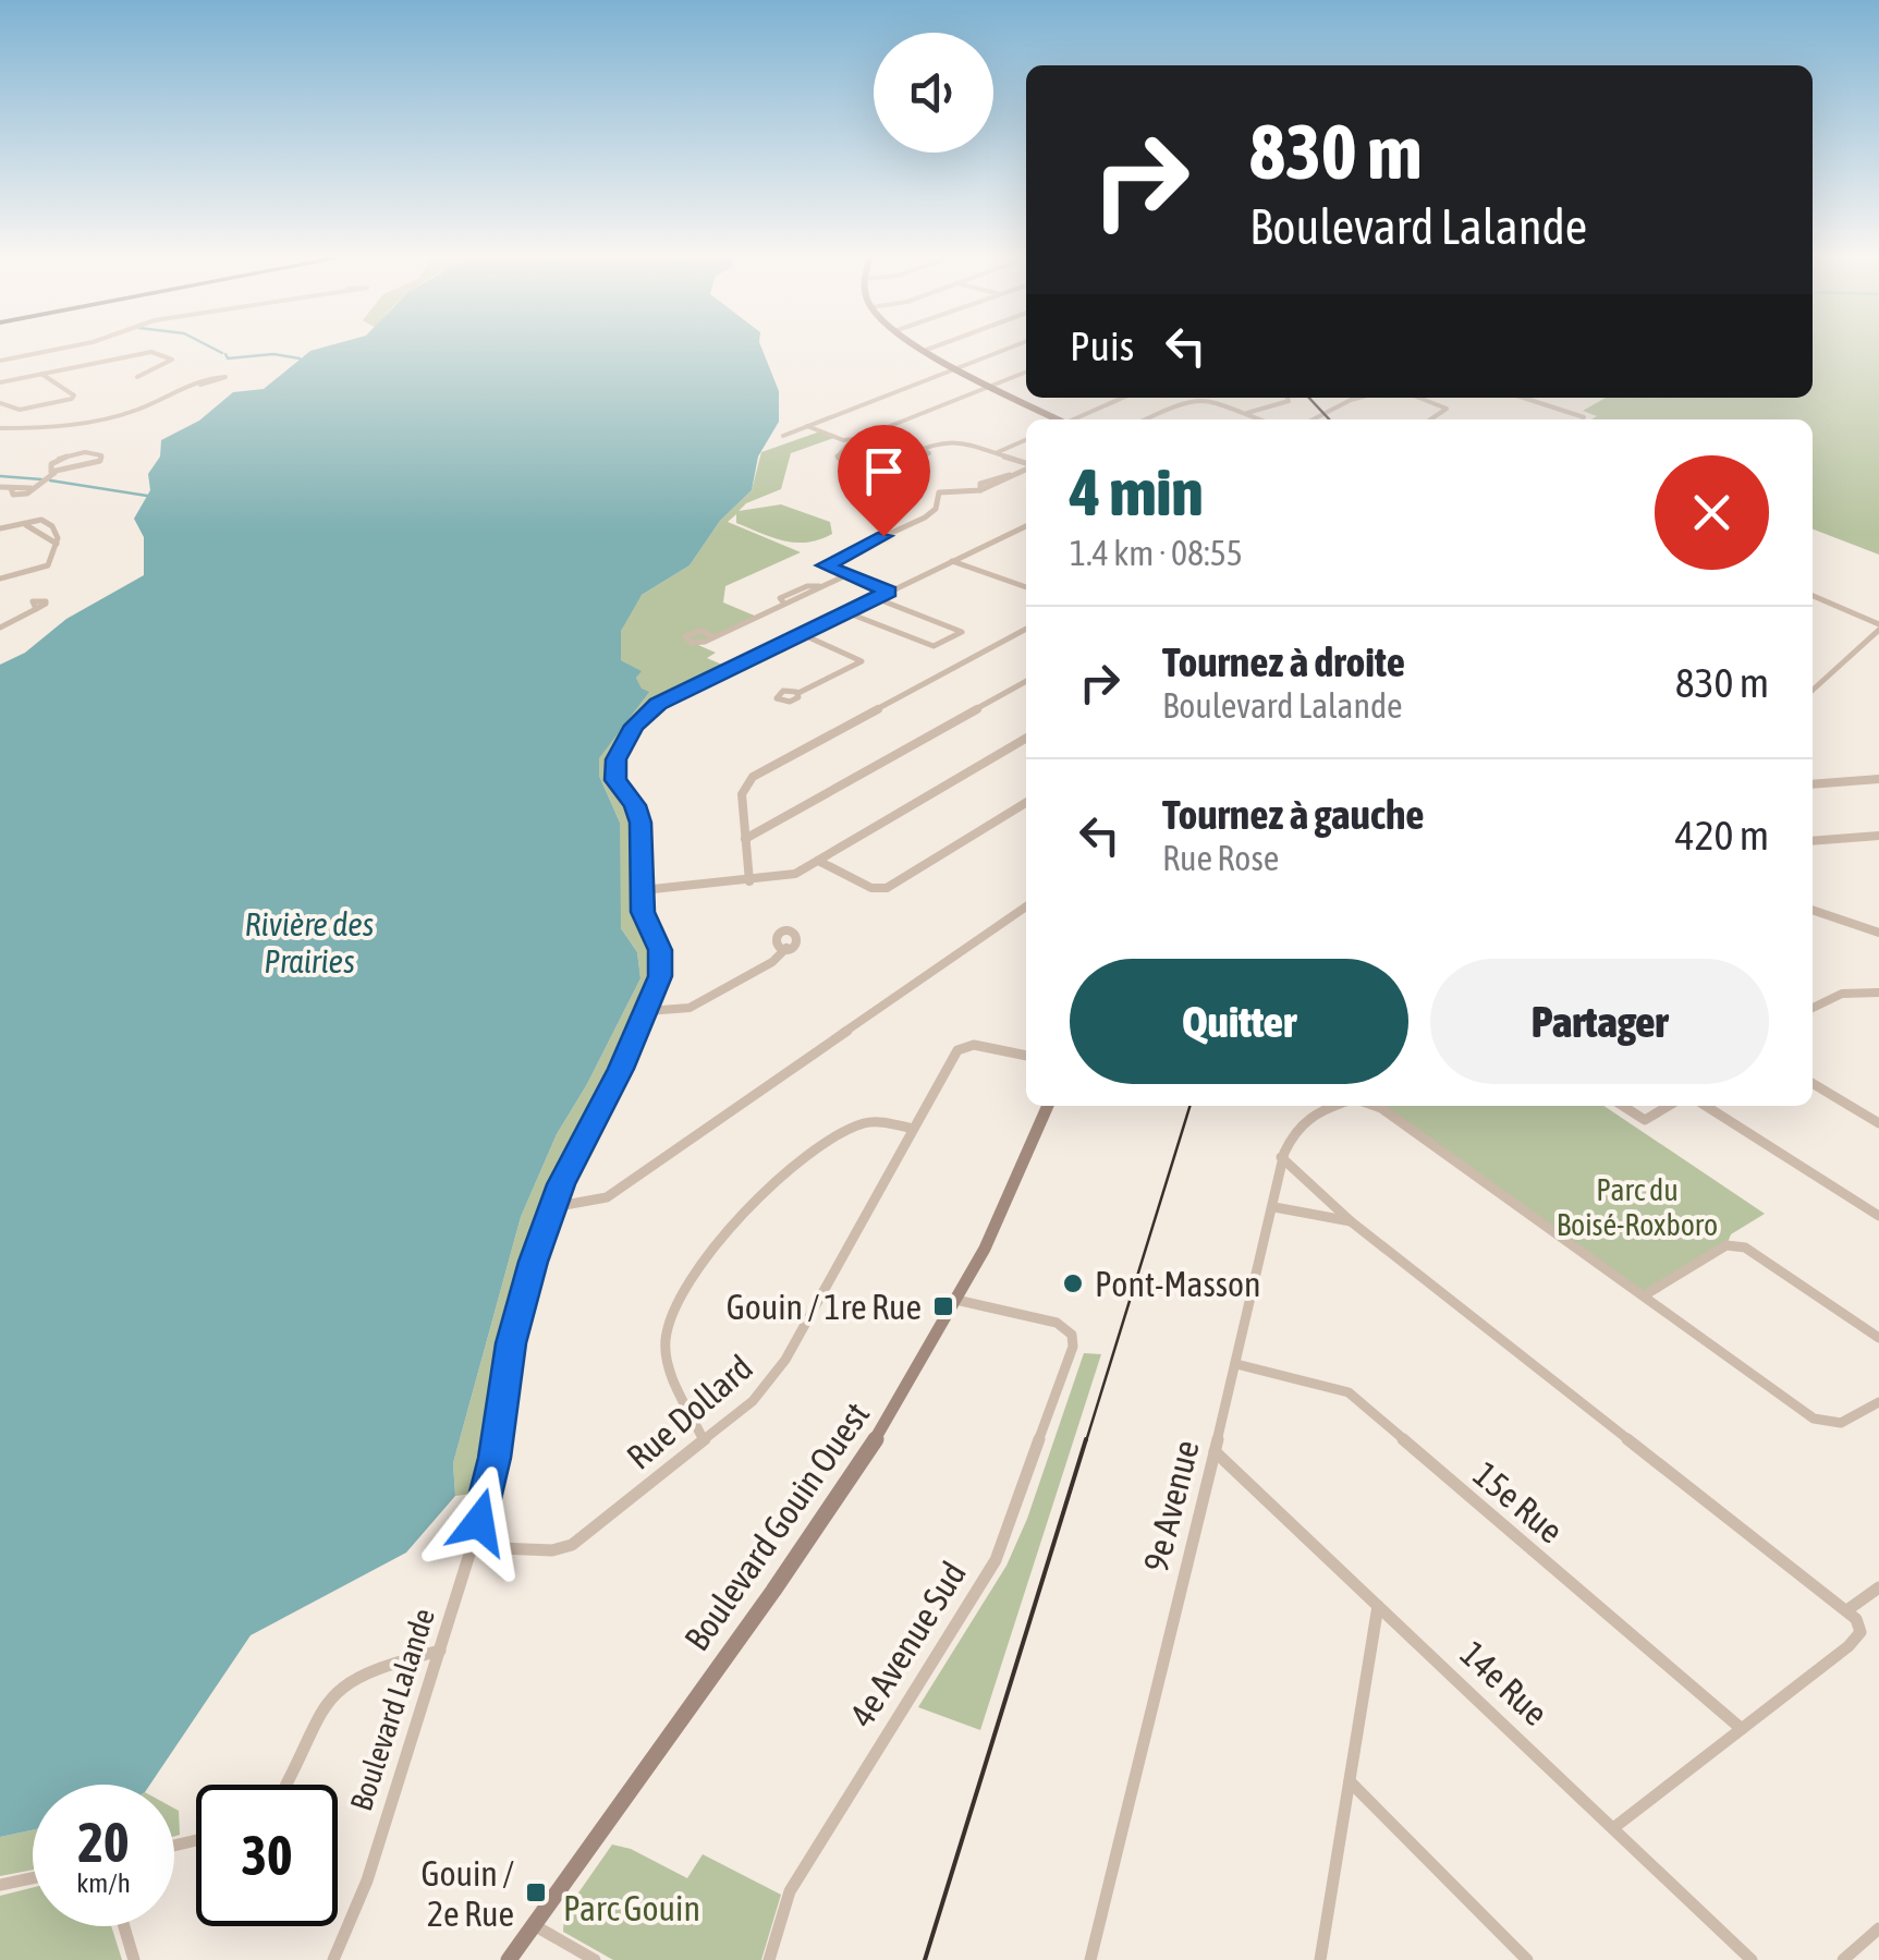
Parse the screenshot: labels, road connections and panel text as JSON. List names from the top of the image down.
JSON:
{
  "streets": {
    "main road": ["Boulevard Gouin Ouest"],
    "street": [
      "Rue Dollard",
      "15e Rue",
      "9e Avenue",
      "4e Avenue Sud",
      "14e Rue",
      "Boulevard Lalande"
    ]
  },
  "crossings": [
    ["Rue Dollard", "Boulevard Lalande"],
    ["15e Rue", "9e Avenue"],
    ["9e Avenue", "14e Rue"],
    ["Boulevard Gouin Ouest", "4e Avenue Sud"]
  ],
  "water": ["Rivière des Prairies"],
  "parks": ["Parc du Boisé-Roxboro", "Parc Gouin"],
  "places": {
    "other": ["Pont-Masson"],
    "transit": ["Gouin / 1re Rue", "Gouin / 2e Rue"]
  },
  "page": {
    "turn": ["830 m", "Boulevard Lalande"],
    "then": "Puis",
    "heading": ["4 min", "1.4 km · 08:55"],
    "list": [
      {
        "name": "Tournez à droite",
        "note": "Boulevard Lalande",
        "value": "830 m"
      },
      {
        "name": "Tournez à gauche",
        "note": "Rue Rose",
        "value": "420 m"
      }
    ],
    "buttons": ["Quitter", "Partager"],
    "speed": "20 km/h",
    "limit": "30"
  }
}
